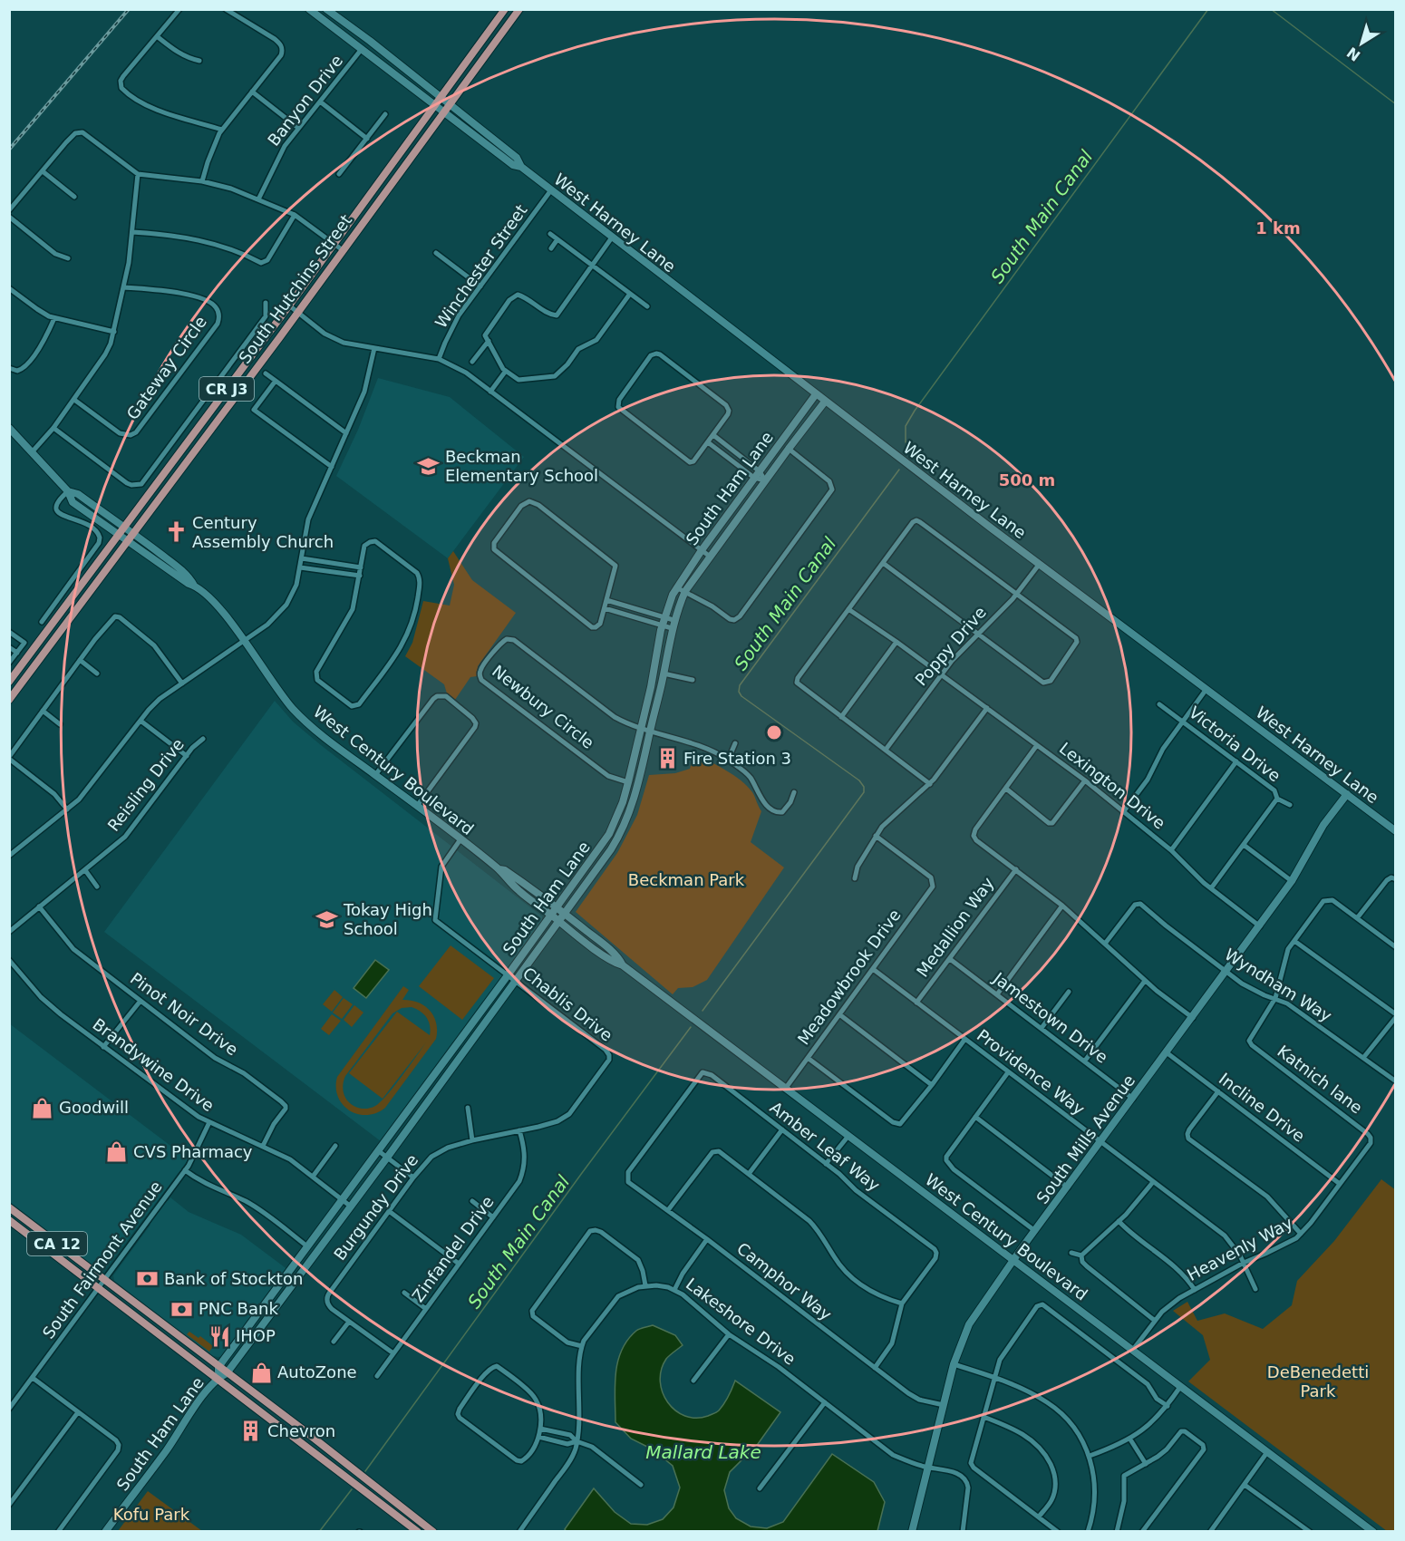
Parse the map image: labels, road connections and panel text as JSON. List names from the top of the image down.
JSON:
{
  "streets": {
    "main road": [
      "West Harney Lane",
      "South Hutchins Street",
      "CR J3",
      "South Ham Lane",
      "West Century Boulevard",
      "South Mills Avenue",
      "CA 12"
    ],
    "street": [
      "Banyon Drive",
      "Winchester Street",
      "Gateway Circle",
      "Poppy Drive",
      "Newbury Circle",
      "Victoria Drive",
      "Reisling Drive",
      "Lexington Drive",
      "Medallion Way",
      "Meadowbrook Drive",
      "Wyndham Way",
      "Chablis Drive",
      "Pinot Noir Drive",
      "Jamestown Drive",
      "Brandywine Drive",
      "Providence Way",
      "Katnich lane",
      "Incline Drive",
      "Amber Leaf Way",
      "Burgundy Drive",
      "Zinfandel Drive",
      "Heavenly Way",
      "South Fairmont Avenue",
      "Camphor Way",
      "Lakeshore Drive"
    ]
  },
  "crossings": [
    ["Banyon Drive", "West Harney Lane"],
    ["West Harney Lane", "Winchester Street"],
    ["West Harney Lane", "South Hutchins Street"],
    ["West Harney Lane", "CR J3"],
    ["West Harney Lane", "South Ham Lane"],
    ["West Harney Lane", "Poppy Drive"],
    ["West Harney Lane", "South Mills Avenue"],
    ["South Hutchins Street", "CR J3"],
    ["South Hutchins Street", "West Century Boulevard"],
    ["South Ham Lane", "Newbury Circle"],
    ["South Ham Lane", "West Century Boulevard"],
    ["South Ham Lane", "Chablis Drive"],
    ["South Ham Lane", "Brandywine Drive"],
    ["South Ham Lane", "CA 12"],
    ["Poppy Drive", "Lexington Drive"],
    ["West Century Boulevard", "Meadowbrook Drive"],
    ["West Century Boulevard", "South Mills Avenue"],
    ["West Century Boulevard", "Heavenly Way"],
    ["Reisling Drive", "Pinot Noir Drive"],
    ["Lexington Drive", "South Mills Avenue"],
    ["Medallion Way", "Jamestown Drive"],
    ["Medallion Way", "Providence Way"],
    ["Meadowbrook Drive", "Providence Way"],
    ["Wyndham Way", "Katnich lane"],
    ["Wyndham Way", "South Mills Avenue"],
    ["Chablis Drive", "Burgundy Drive"],
    ["Pinot Noir Drive", "Brandywine Drive"],
    ["Jamestown Drive", "South Mills Avenue"],
    ["Brandywine Drive", "South Fairmont Avenue"],
    ["Providence Way", "South Mills Avenue"],
    ["Providence Way", "Heavenly Way"],
    ["Katnich lane", "Heavenly Way"],
    ["Incline Drive", "South Mills Avenue"],
    ["Incline Drive", "Heavenly Way"],
    ["South Mills Avenue", "Camphor Way"],
    ["South Mills Avenue", "Lakeshore Drive"],
    ["Amber Leaf Way", "Camphor Way"],
    ["Burgundy Drive", "Zinfandel Drive"],
    ["CA 12", "South Fairmont Avenue"]
  ],
  "water": ["South Main Canal", "Mallard Lake"],
  "parks": ["Beckman Park", "DeBenedetti Park", "Kofu Park"],
  "places": {
    "school or university": ["Beckman Elementary School", "Tokay High School"],
    "church": ["Century Assembly Church"],
    "building": ["Fire Station 3", "Chevron"],
    "shop": ["Goodwill", "CVS Pharmacy", "AutoZone"],
    "bank": ["Bank of Stockton", "PNC Bank"],
    "restaurant": ["IHOP"]
  },
  "north": "bottom left",
  "rings": ["1 km", "500 m"]
}
